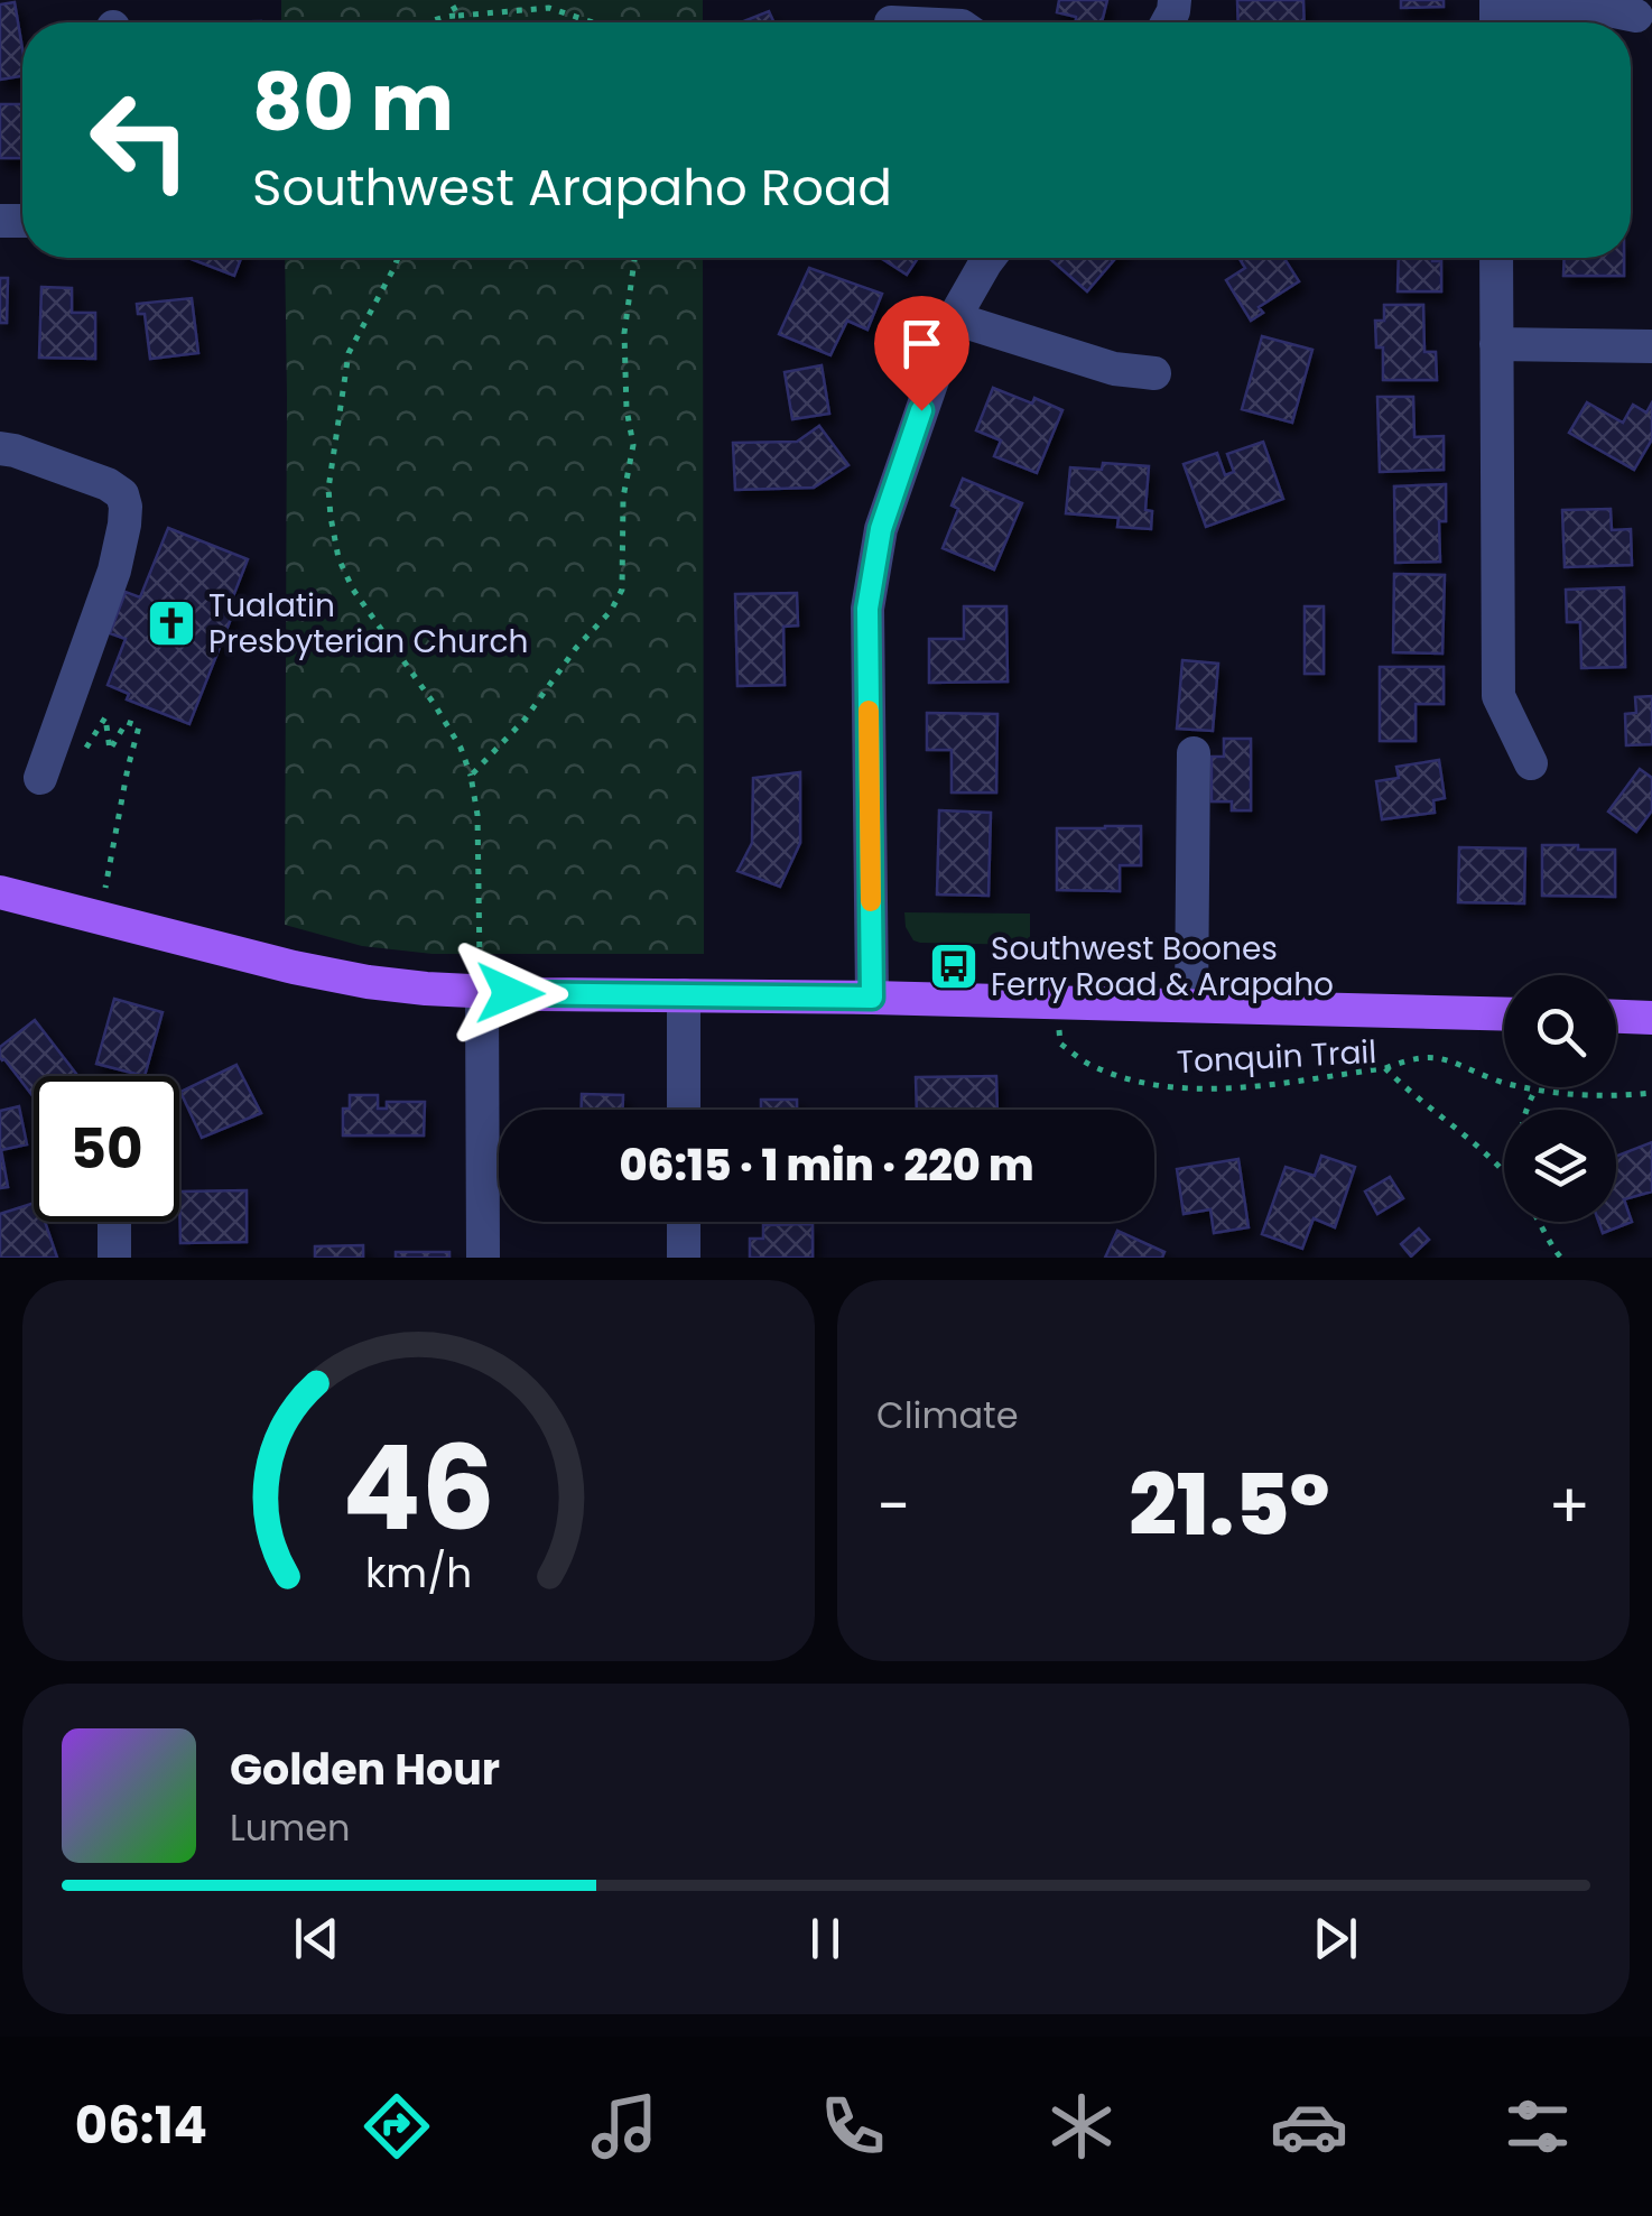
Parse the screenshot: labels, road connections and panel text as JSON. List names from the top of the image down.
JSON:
{
  "streets": {
    "path": ["Tonquin Trail"]
  },
  "places": {
    "church": ["Tualatin Presbyterian Church"],
    "bus stop": ["Southwest Boones Ferry Road & Arapaho"]
  },
  "page": {
    "turn": ["80 m", "Southwest Arapaho Road"],
    "limit": "50",
    "trip": "06:15 · 1 min · 220 m",
    "tile": "Climate",
    "heat": ["−", "21.5°", "+"],
    "song": ["Golden Hour", "Lumen"],
    "tabs": "06:14",
    "gauge": ["46", "km/h"]
  }
}
